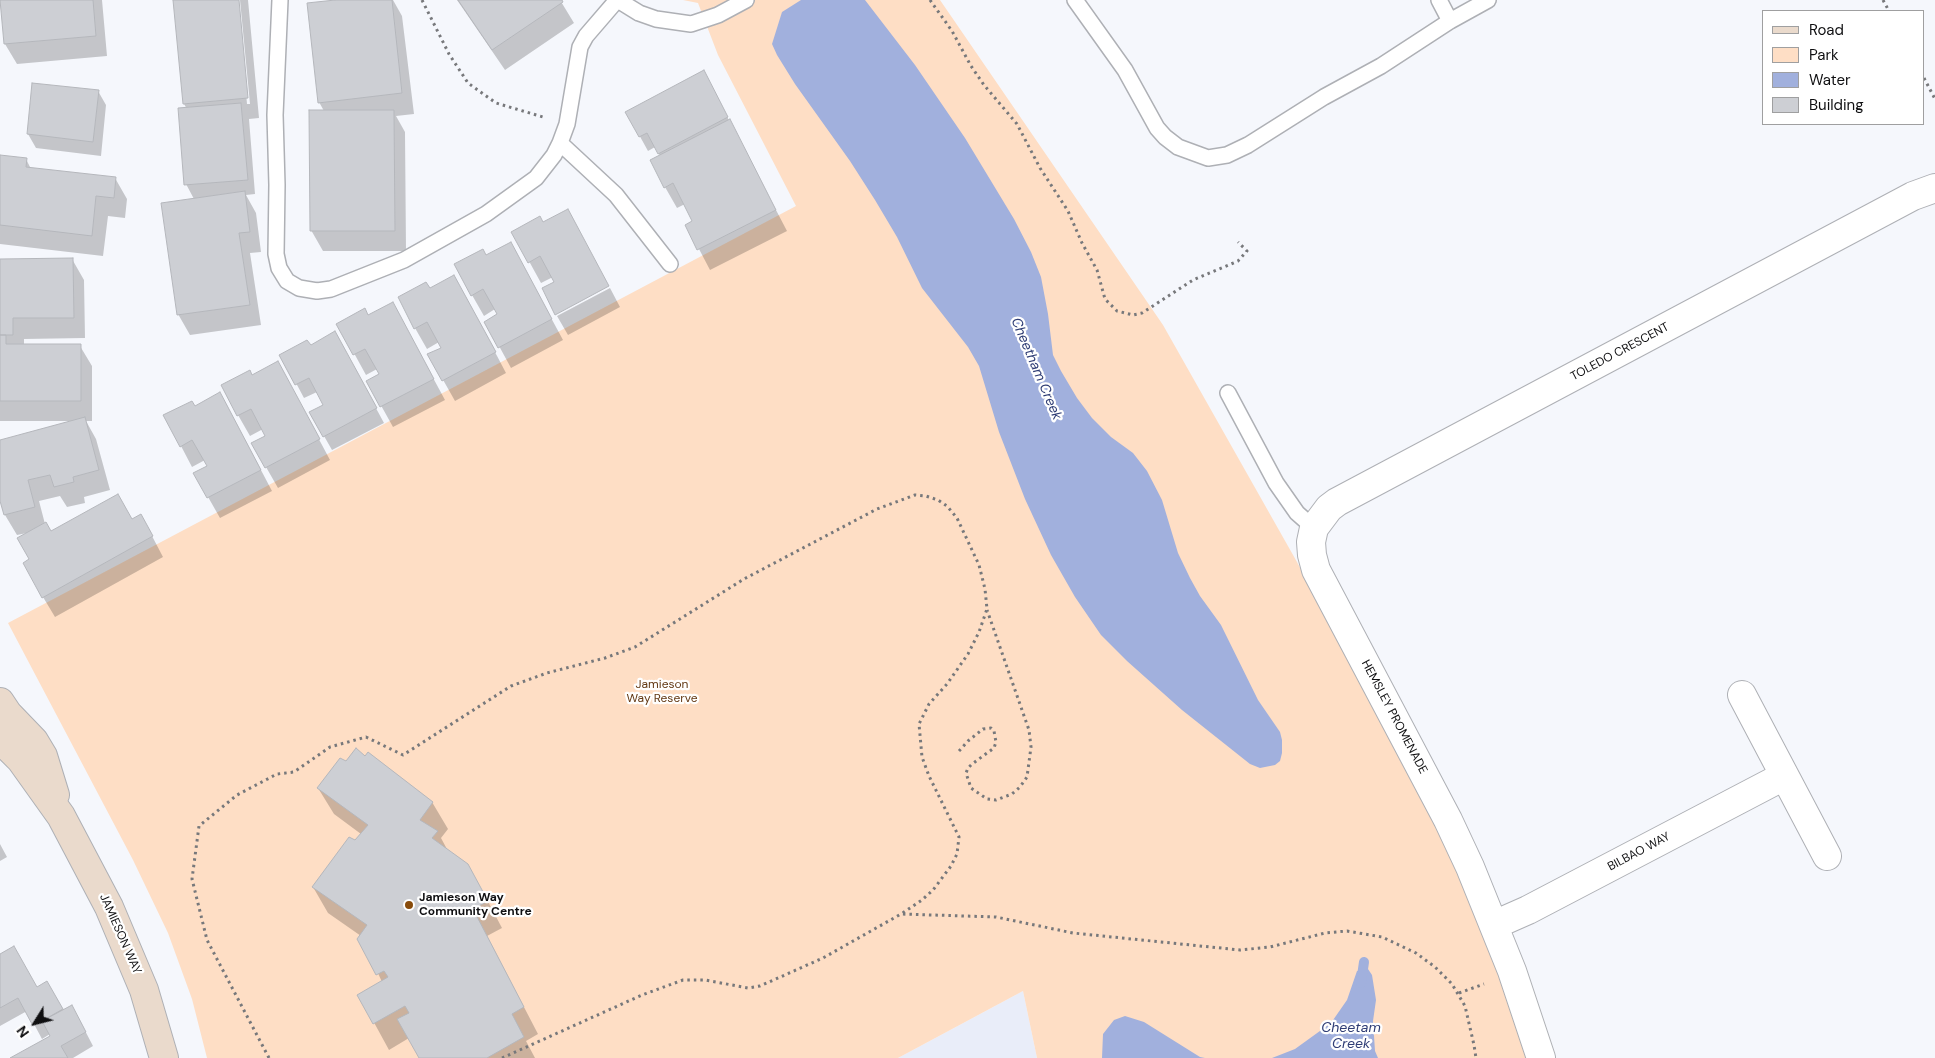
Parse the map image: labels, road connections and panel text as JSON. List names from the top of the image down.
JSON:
{
  "streets": {
    "street": [
      "TOLEDO CRESCENT",
      "HEMSLEY PROMENADE",
      "BILBAO WAY",
      "JAMIESON WAY"
    ]
  },
  "crossings": [
    ["TOLEDO CRESCENT", "HEMSLEY PROMENADE"],
    ["HEMSLEY PROMENADE", "BILBAO WAY"]
  ],
  "water": ["Cheetham Creek", "Cheetam Creek"],
  "parks": ["Jamieson Way Reserve"],
  "places": ["Jamieson Way Community Centre"],
  "legend": [
    "Road",
    "Park",
    "Water",
    "Building"
  ],
  "north": "bottom left"
}
